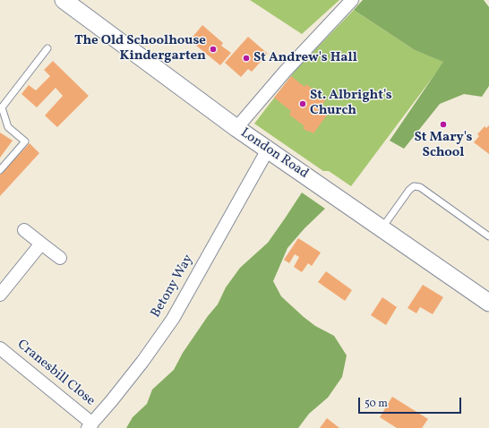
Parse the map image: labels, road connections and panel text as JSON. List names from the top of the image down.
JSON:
{
  "streets": {
    "main road": ["London Road"],
    "street": ["Betony Way", "Cranesbill Close"]
  },
  "crossings": [
    ["London Road", "Betony Way"],
    ["Betony Way", "Cranesbill Close"]
  ],
  "places": [
    "The Old Schoolhouse Kindergarten",
    "St Andrew's Hall",
    "St. Albright's Church",
    "St Mary's School"
  ],
  "scale_bar": "50 m"
}
